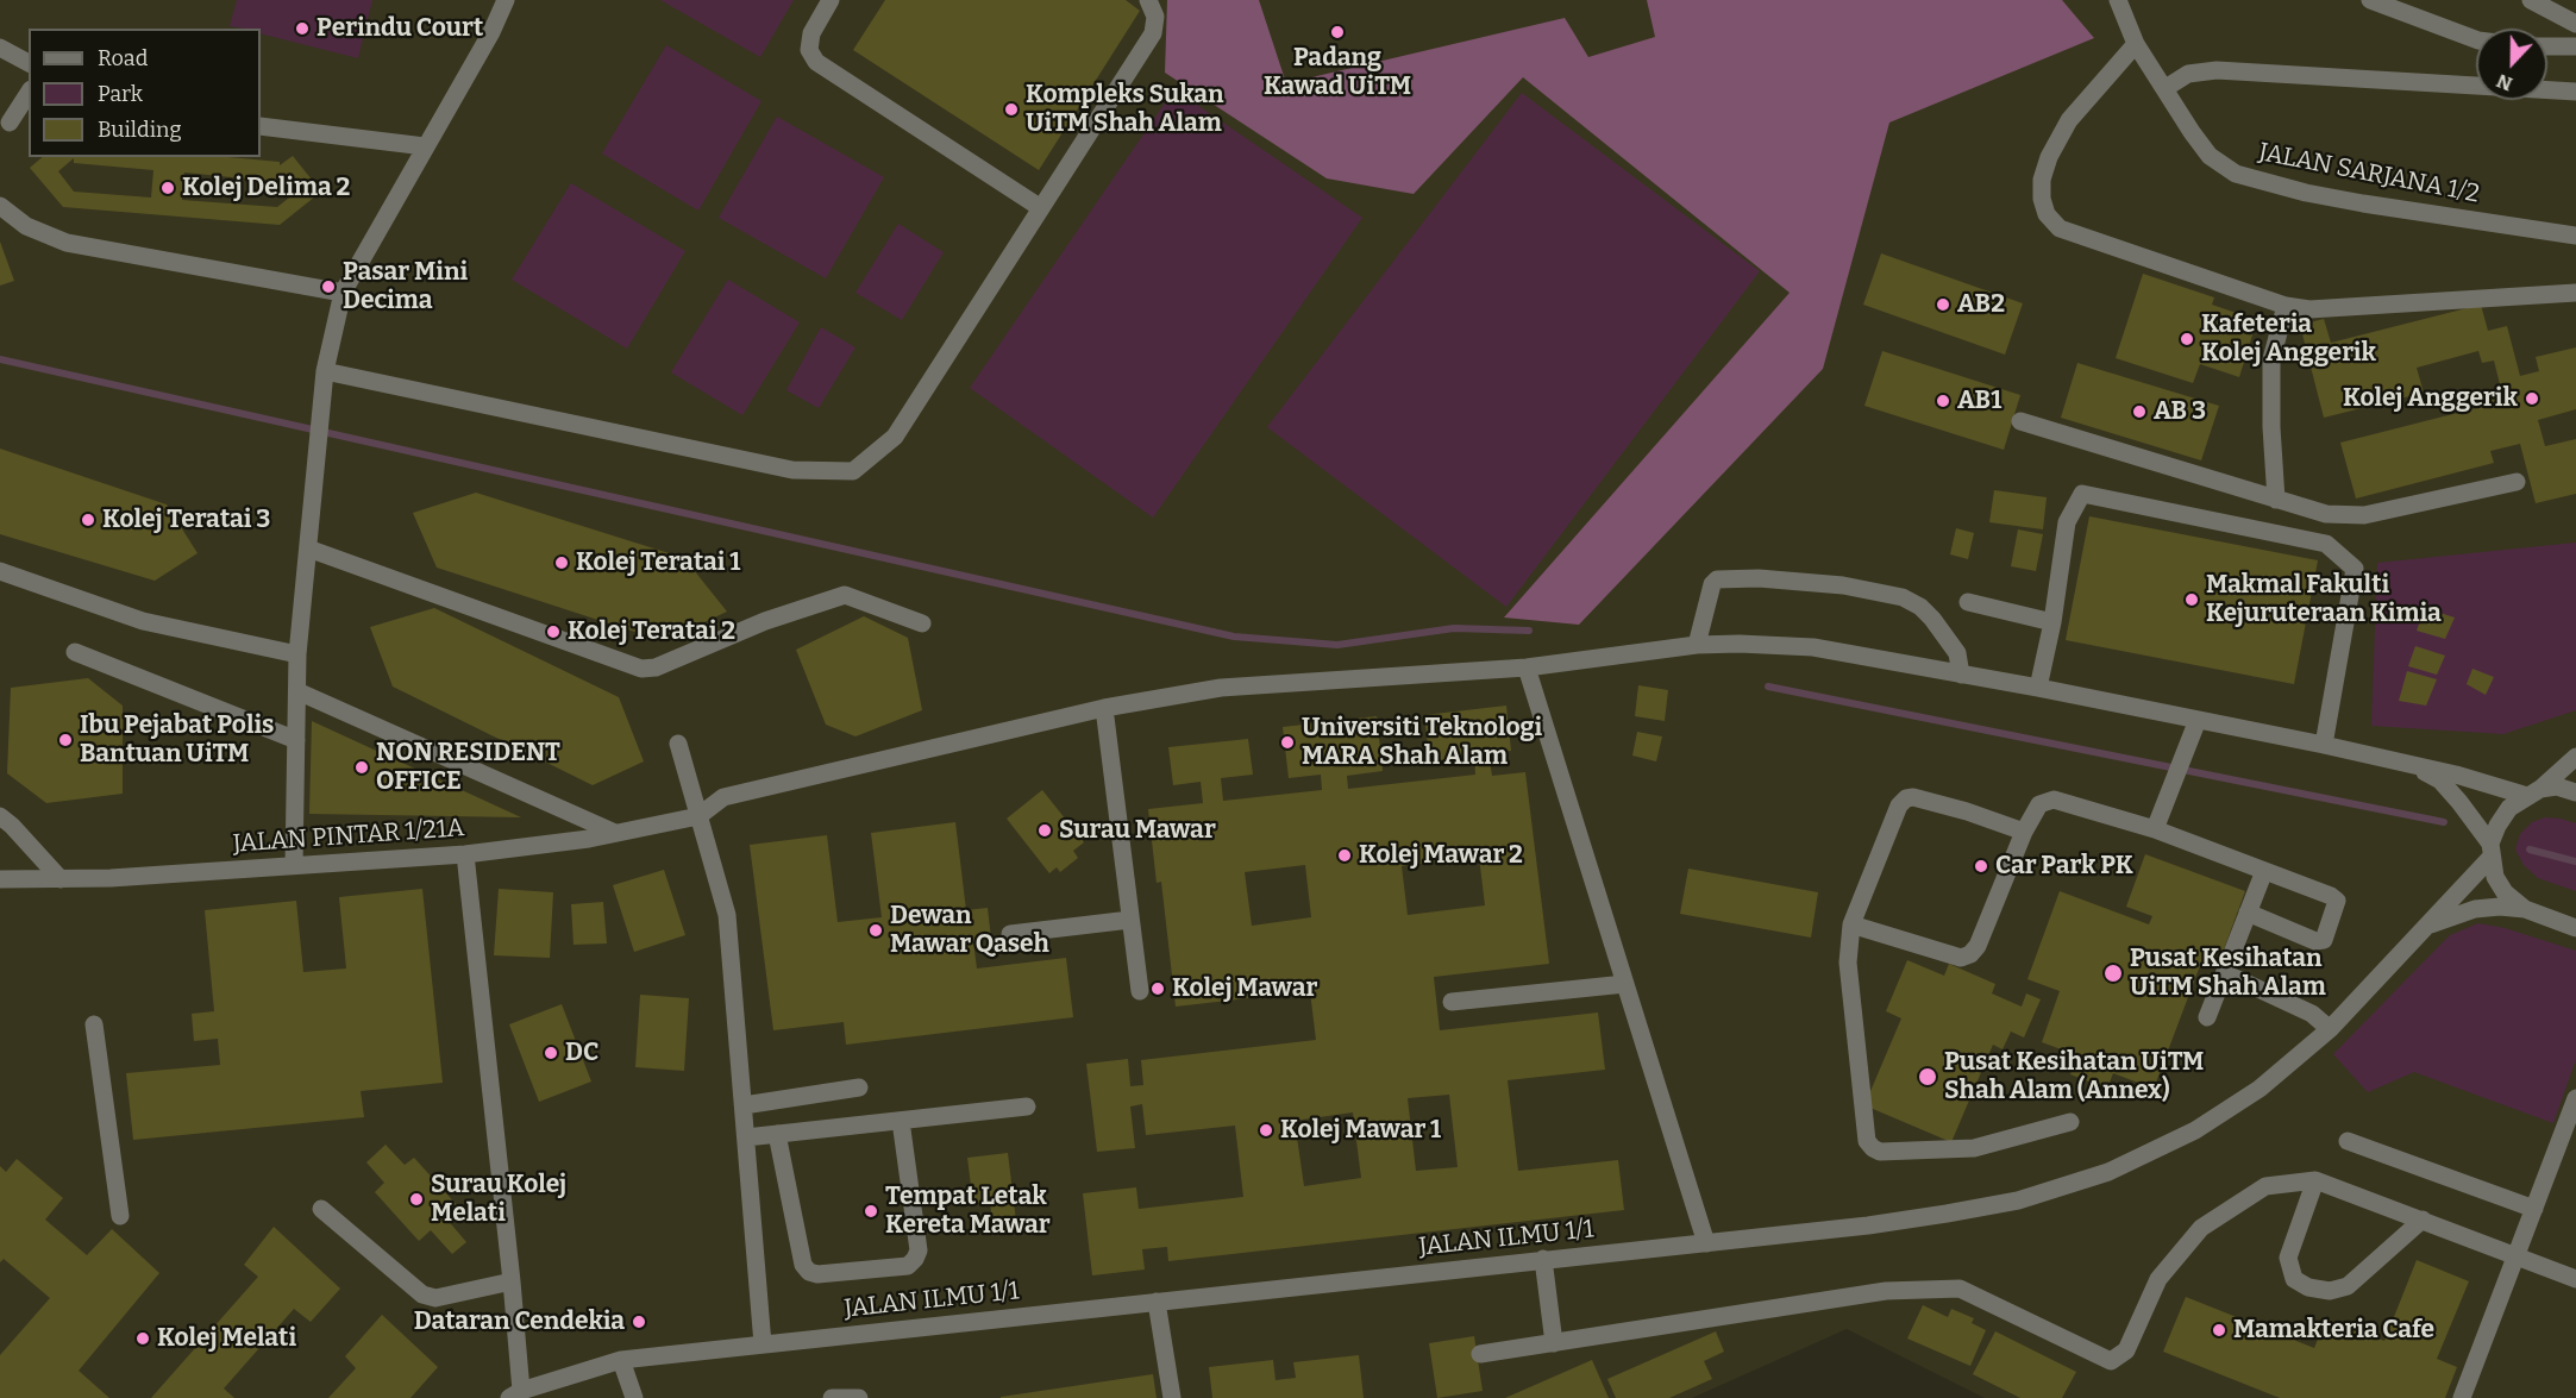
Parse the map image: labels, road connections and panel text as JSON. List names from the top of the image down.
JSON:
{
  "streets": {
    "street": ["JALAN SARJANA 1/2", "JALAN PINTAR 1/21A", "JALAN ILMU 1/1"]
  },
  "places": [
    "Perindu Court",
    "Padang Kawad UiTM",
    "Kompleks Sukan UiTM Shah Alam",
    "Kolej Delima 2",
    "Pasar Mini Decima",
    "AB2",
    "Kafeteria Kolej Anggerik",
    "Kolej Anggerik",
    "AB1",
    "AB 3",
    "Kolej Teratai 3",
    "Kolej Teratai 1",
    "Makmal Fakulti Kejuruteraan Kimia",
    "Kolej Teratai 2",
    "Ibu Pejabat Polis Bantuan UiTM",
    "Universiti Teknologi MARA Shah Alam",
    "NON RESIDENT OFFICE",
    "Surau Mawar",
    "Kolej Mawar 2",
    "Car Park PK",
    "Dewan Mawar Qaseh",
    "Pusat Kesihatan UiTM Shah Alam",
    "Kolej Mawar",
    "DC",
    "Pusat Kesihatan UiTM Shah Alam (Annex)",
    "Kolej Mawar 1",
    "Surau Kolej Melati",
    "Tempat Letak Kereta Mawar",
    "Dataran Cendekia",
    "Mamakteria Cafe",
    "Kolej Melati"
  ],
  "legend": ["Road", "Park", "Building"],
  "north": "bottom"
}
